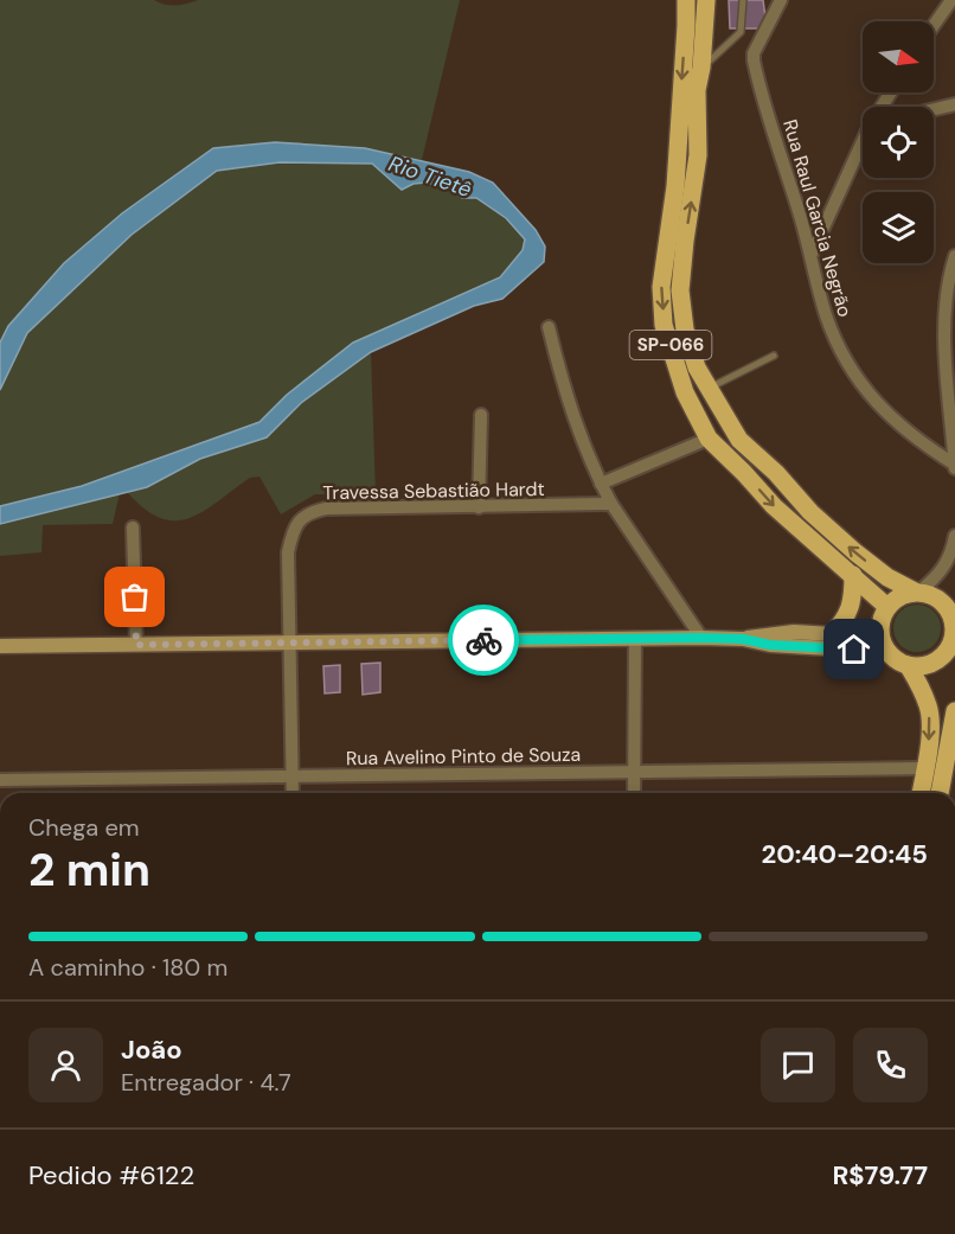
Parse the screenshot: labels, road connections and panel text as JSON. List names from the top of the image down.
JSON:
{
  "streets": {
    "main road": ["SP-066"],
    "street": ["Rua Raul Garcia Negrão", "Travessa Sebastião Hardt", "Rua Avelino Pinto de Souza"]
  },
  "crossings": [
    ["Travessa Sebastião Hardt", "Rua Avelino Pinto de Souza"]
  ],
  "water": ["Rio Tietê"],
  "north": "right",
  "page": {
    "heading": ["2 min", "Chega em", "20:40–20:45"],
    "panel": [
      "João",
      "Entregador · 4.7",
      "Pedido #6122",
      "R$79.77"
    ],
    "bar": "A caminho · 180 m"
  }
}
